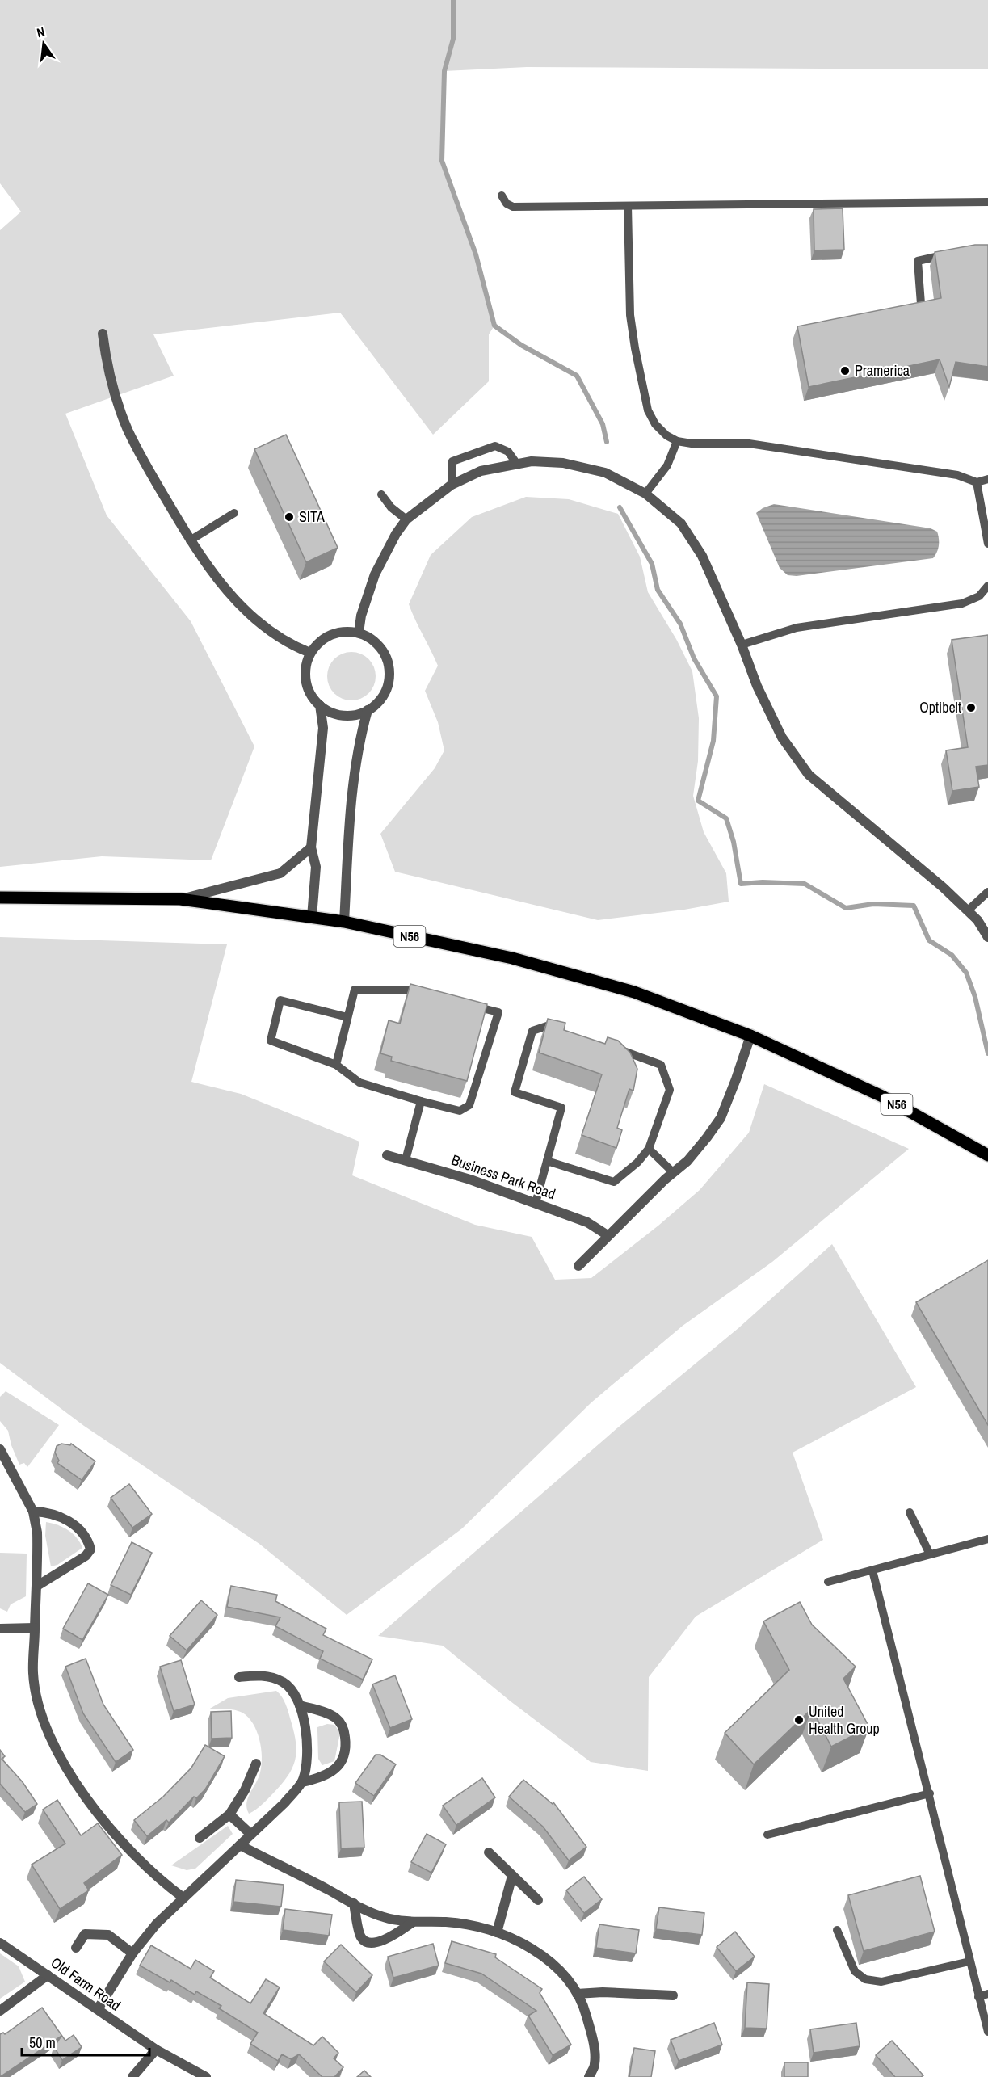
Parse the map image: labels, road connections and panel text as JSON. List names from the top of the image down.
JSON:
{
  "streets": {
    "main road": ["N56"],
    "street": ["Business Park Road", "Old Farm Road"]
  },
  "places": [
    "Pramerica",
    "SITA",
    "Optibelt",
    "United Health Group"
  ],
  "scale_bar": "50 m",
  "north": "top"
}
